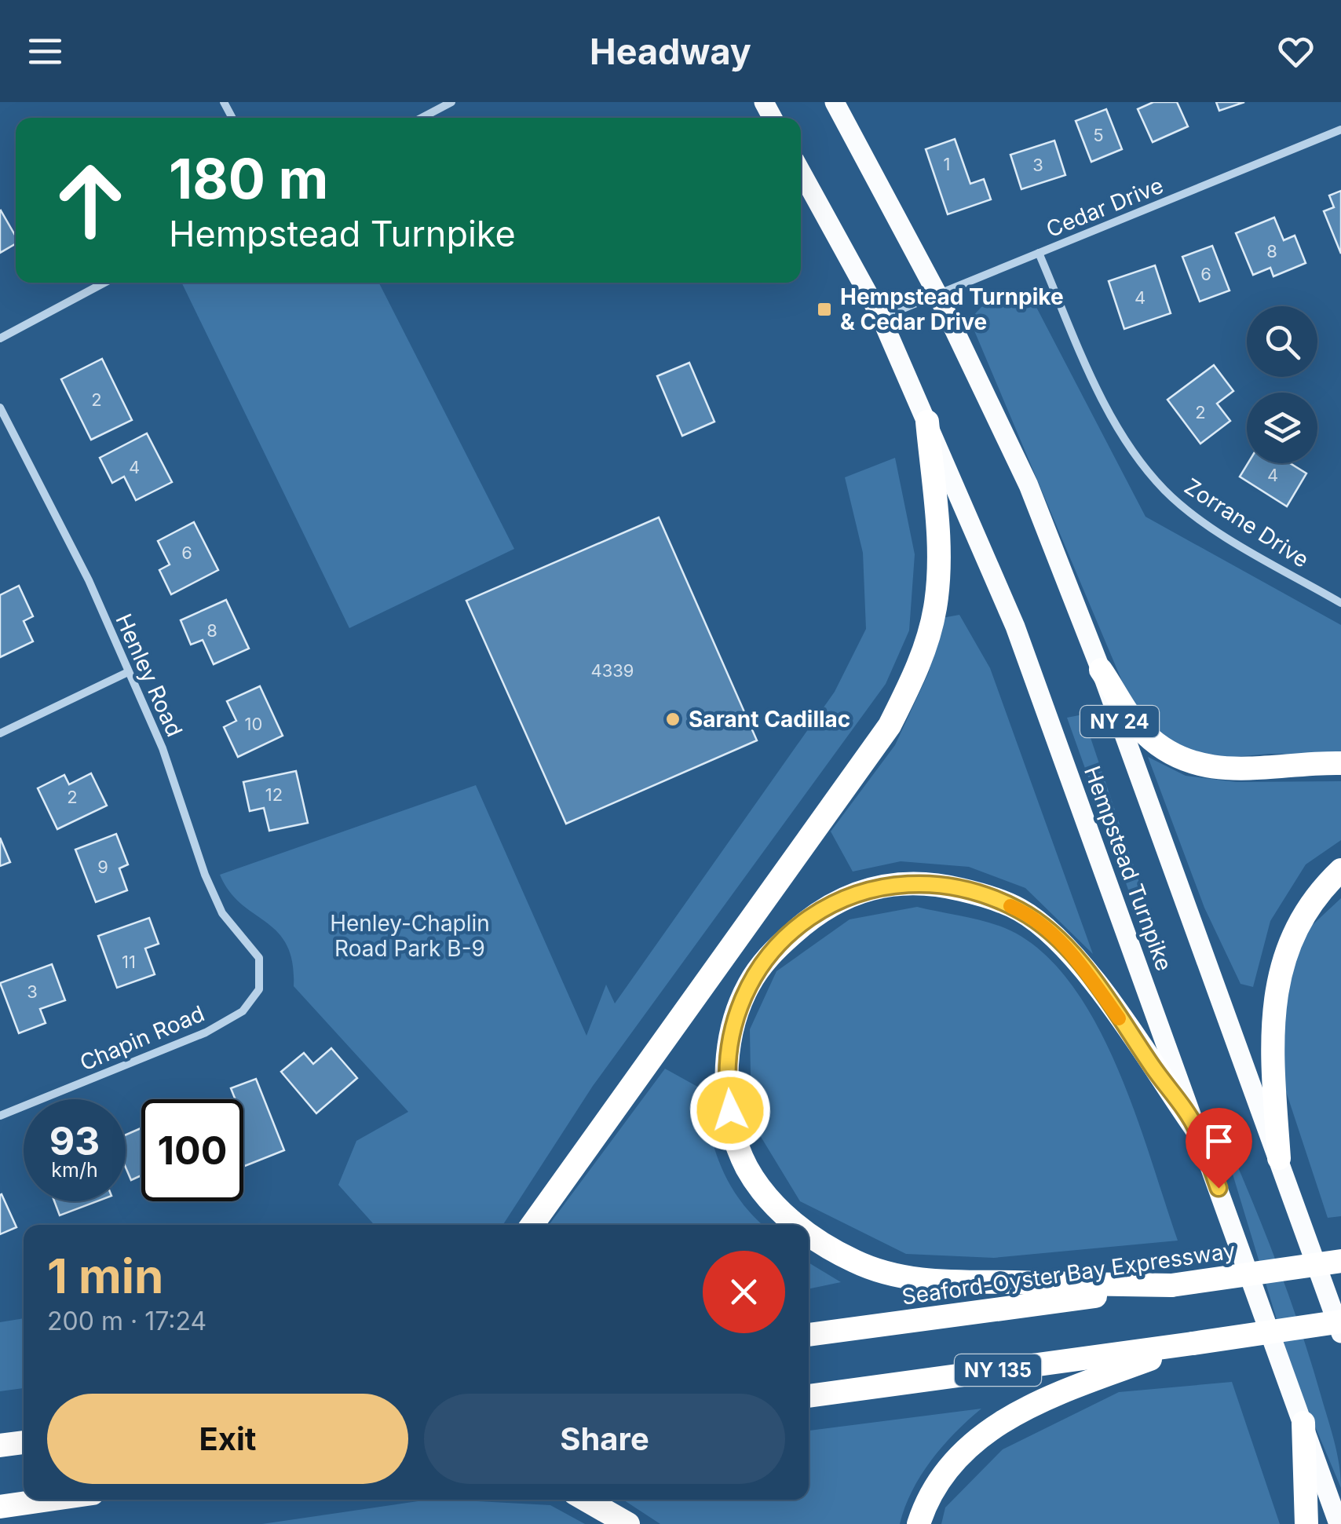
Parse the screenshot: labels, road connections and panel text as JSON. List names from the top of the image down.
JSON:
{
  "streets": {
    "highway": ["Seaford-Oyster Bay Expressway", "NY 135"],
    "main road": ["NY 24", "Hempstead Turnpike"],
    "street": [
      "Cedar Drive",
      "Zorrane Drive",
      "Henley Road",
      "Chapin Road"
    ]
  },
  "crossings": [
    ["Cedar Drive", "Zorrane Drive"],
    ["Cedar Drive", "Hempstead Turnpike"],
    ["Henley Road", "Chapin Road"]
  ],
  "parks": ["Henley-Chaplin Road Park B-9"],
  "places": {
    "transit": ["Hempstead Turnpike & Cedar Drive"],
    "other": ["Sarant Cadillac"]
  },
  "house_numbers": [
    "5",
    "1",
    "3",
    "8",
    "6",
    "4",
    "2",
    "2",
    "4",
    "4",
    "6",
    "8",
    "4339",
    "10",
    "12",
    "2",
    "9",
    "11",
    "3"
  ],
  "page": {
    "header": "Headway",
    "turn": ["180 m", "Hempstead Turnpike"],
    "speed": "93 km/h",
    "limit": "100",
    "heading": ["1 min", "200 m · 17:24"],
    "buttons": ["Exit", "Share"]
  }
}
